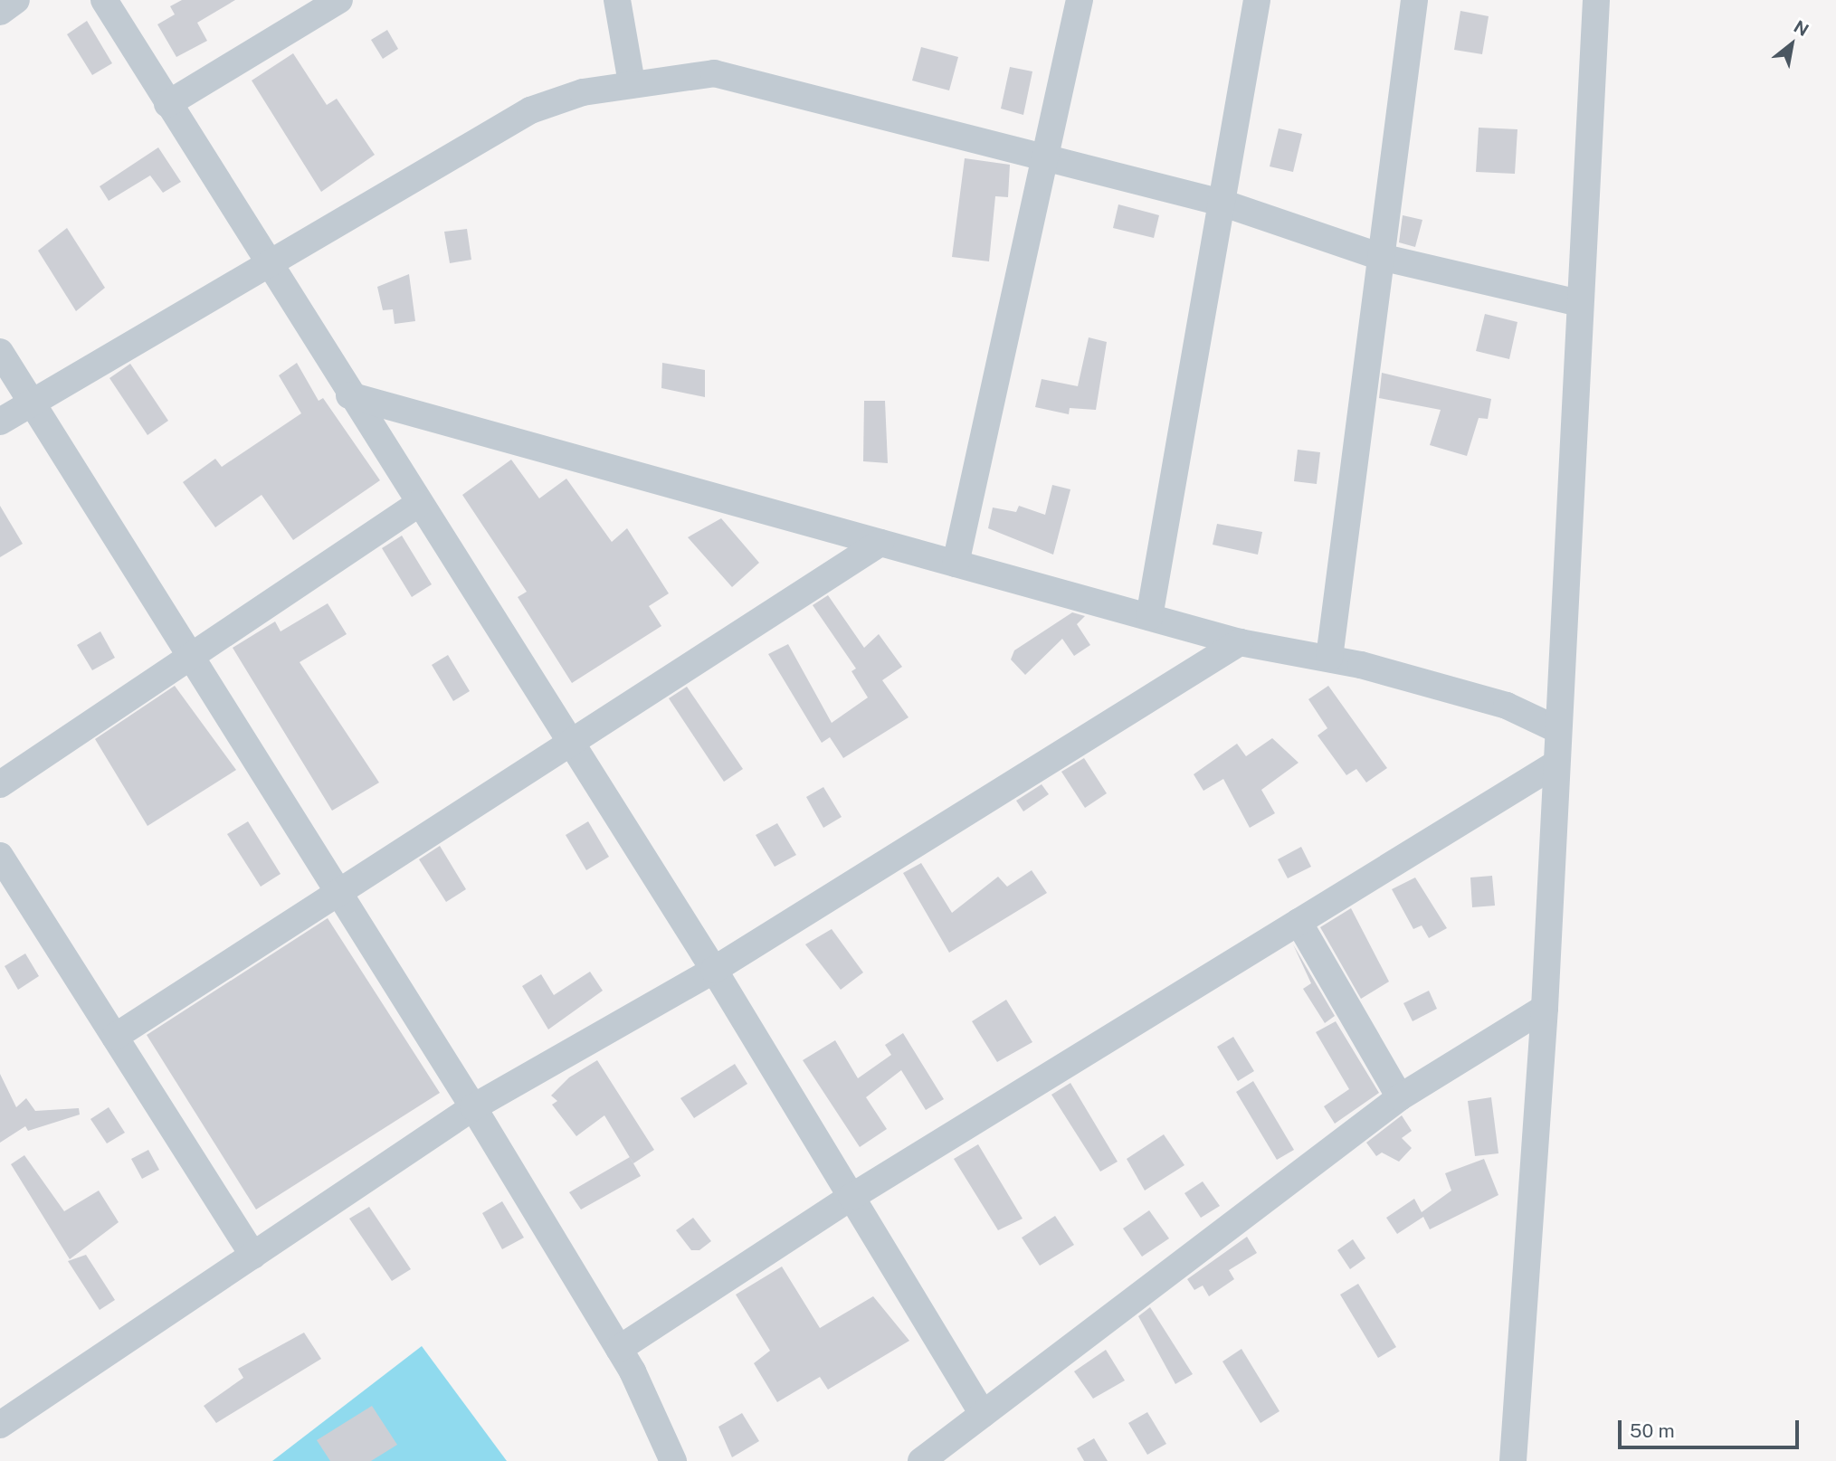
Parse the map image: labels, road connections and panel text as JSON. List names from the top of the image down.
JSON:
{
  "scale_bar": "50 m",
  "north": "top right"
}
